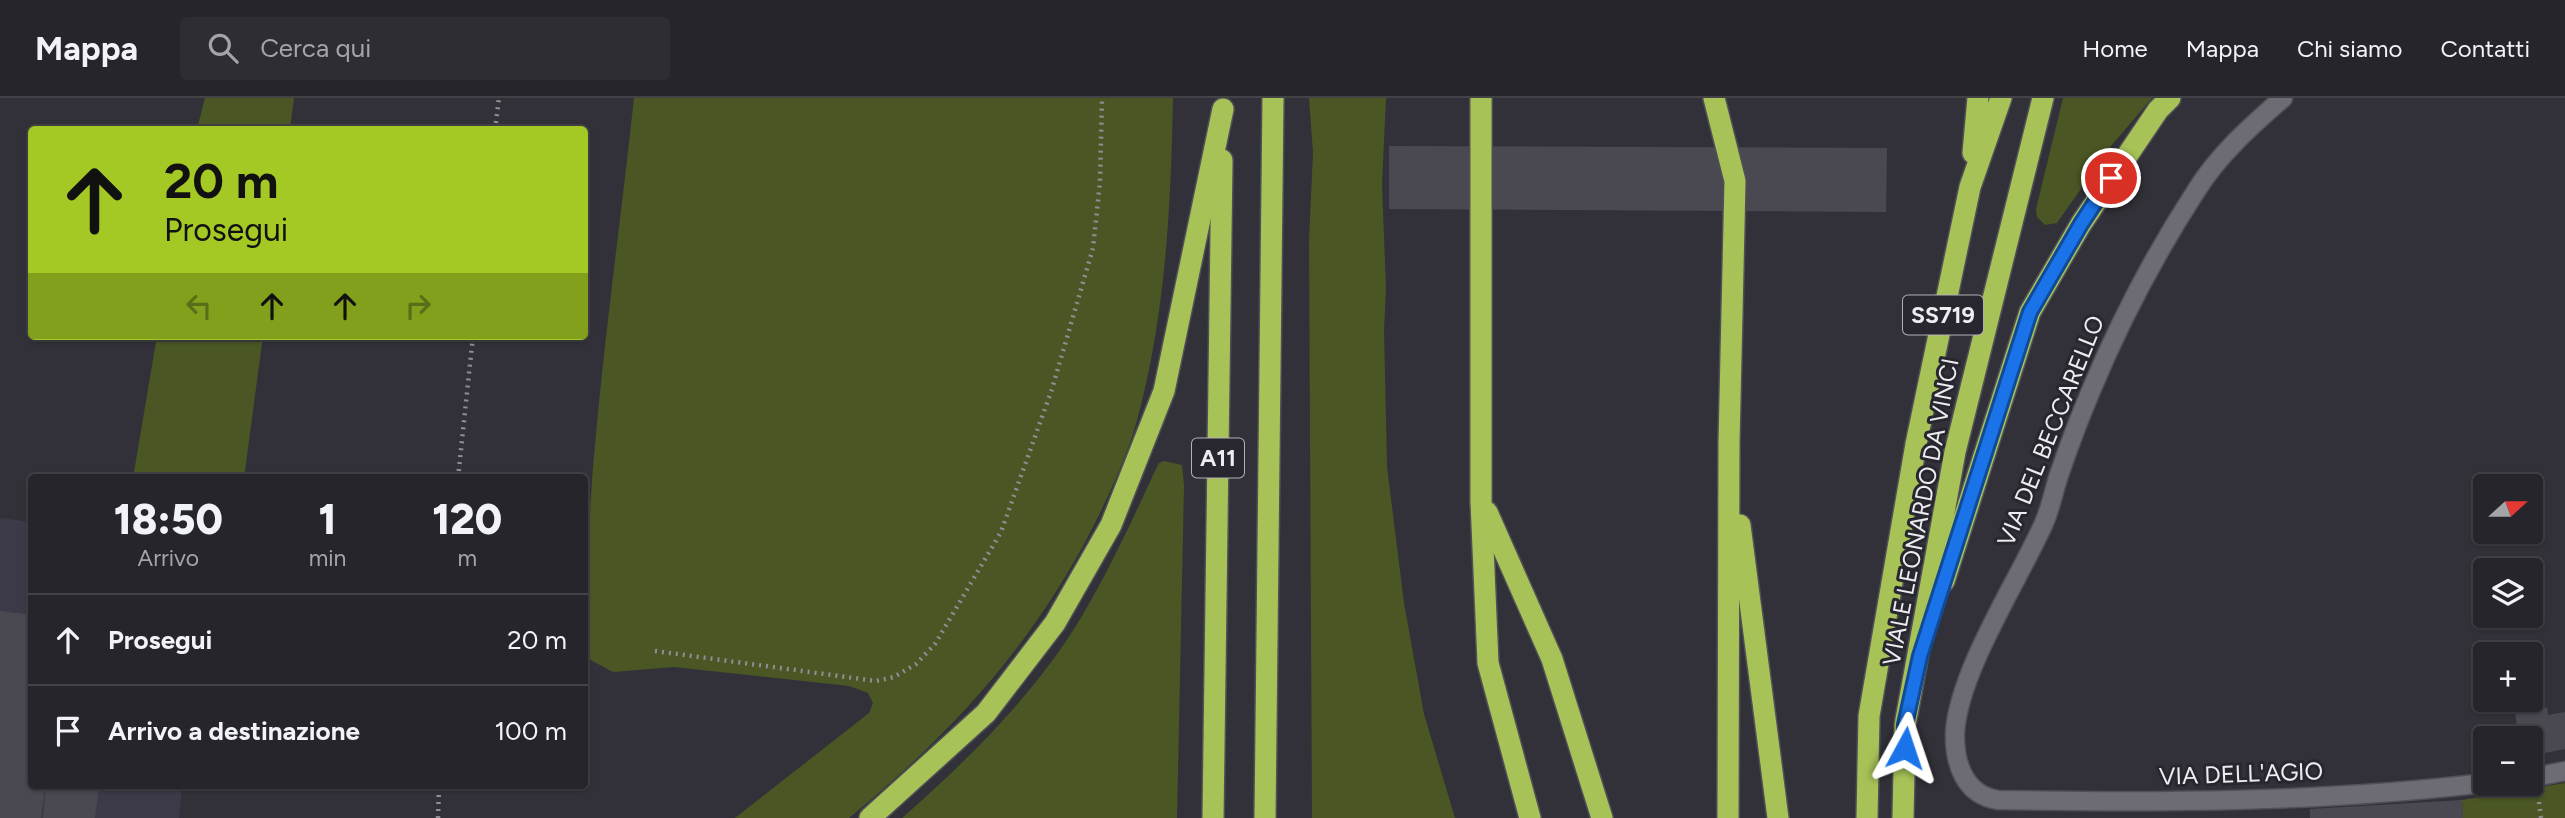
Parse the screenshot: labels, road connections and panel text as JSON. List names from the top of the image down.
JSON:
{
  "streets": {
    "highway": ["SS719", "A11", "VIALE LEONARDO DA VINCI"],
    "street": ["VIA DEL BECCARELLO", "VIA DELL'AGIO"]
  },
  "crossings": [
    ["VIA DEL BECCARELLO", "VIA DELL'AGIO"]
  ],
  "north": "right",
  "page": {
    "header": "Mappa",
    "search": "Cerca qui",
    "nav": [
      "Home",
      "Mappa",
      "Chi siamo",
      "Contatti"
    ],
    "turn": ["20 m", "Prosegui"],
    "map_buttons": ["+", "−"],
    "eta": [
      "18:50",
      "Arrivo",
      "1",
      "min",
      "120",
      "m"
    ],
    "list": [
      {
        "name": "Prosegui",
        "value": "20 m"
      },
      {
        "name": "Arrivo a destinazione",
        "value": "100 m"
      }
    ]
  }
}
